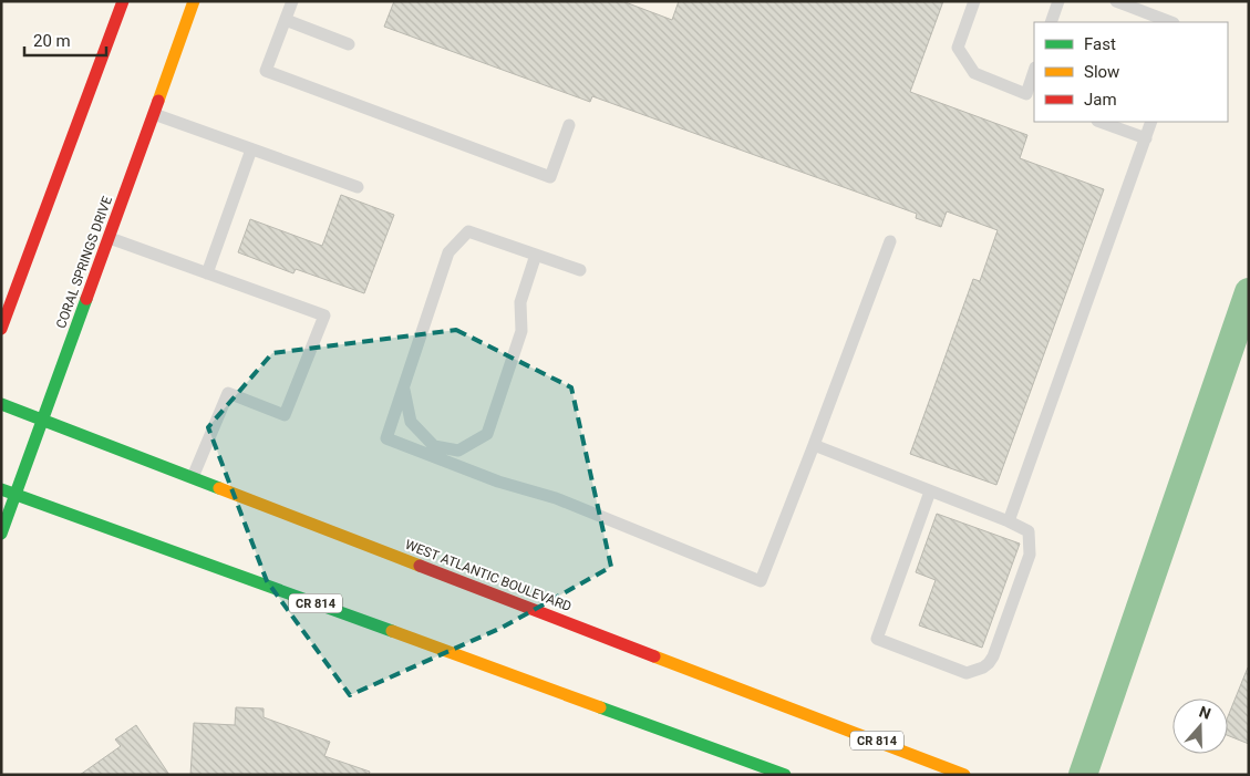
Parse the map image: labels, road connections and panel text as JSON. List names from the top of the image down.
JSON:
{
  "streets": {
    "main road": ["CORAL SPRINGS DRIVE", "WEST ATLANTIC BOULEVARD", "CR 814"]
  },
  "crossings": [
    ["CORAL SPRINGS DRIVE", "WEST ATLANTIC BOULEVARD"],
    ["CORAL SPRINGS DRIVE", "CR 814"]
  ],
  "legend": ["Fast", "Slow", "Jam"],
  "scale_bar": "20 m",
  "north": "top"
}
